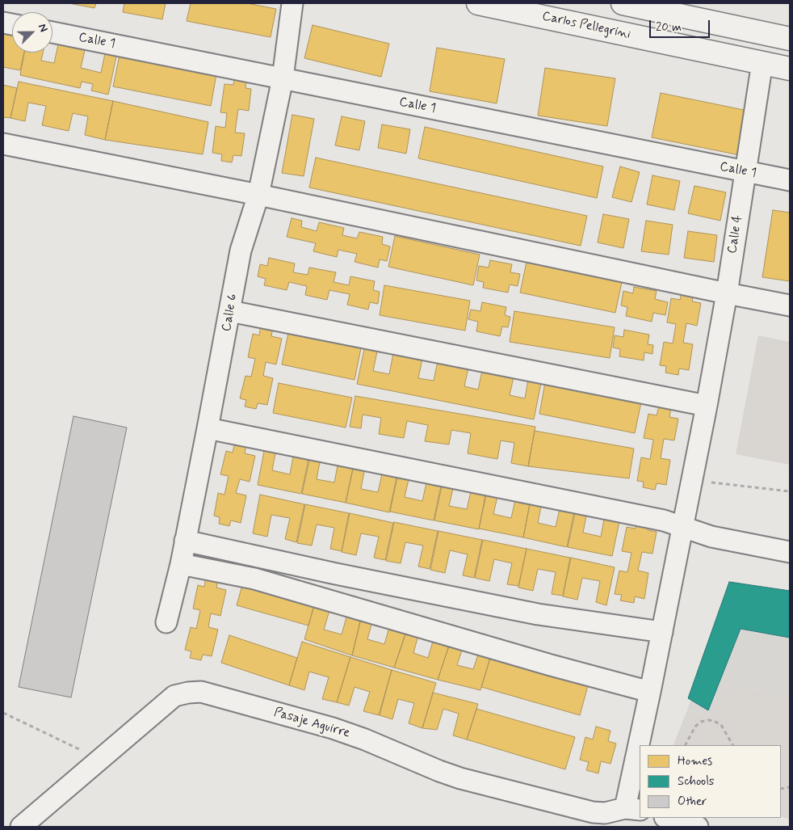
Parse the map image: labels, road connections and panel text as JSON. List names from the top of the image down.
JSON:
{
  "streets": {
    "main road": ["Carlos Pellegrini"],
    "street": [
      "Calle 1",
      "Calle 4",
      "Calle 6",
      "Pasaje Aguirre"
    ]
  },
  "crossings": [
    ["Carlos Pellegrini", "Calle 4"],
    ["Calle 1", "Calle 4"],
    ["Calle 1", "Calle 6"],
    ["Calle 4", "Pasaje Aguirre"]
  ],
  "legend": ["Homes", "Schools", "Other"],
  "scale_bar": "20 m",
  "north": "top right"
}
